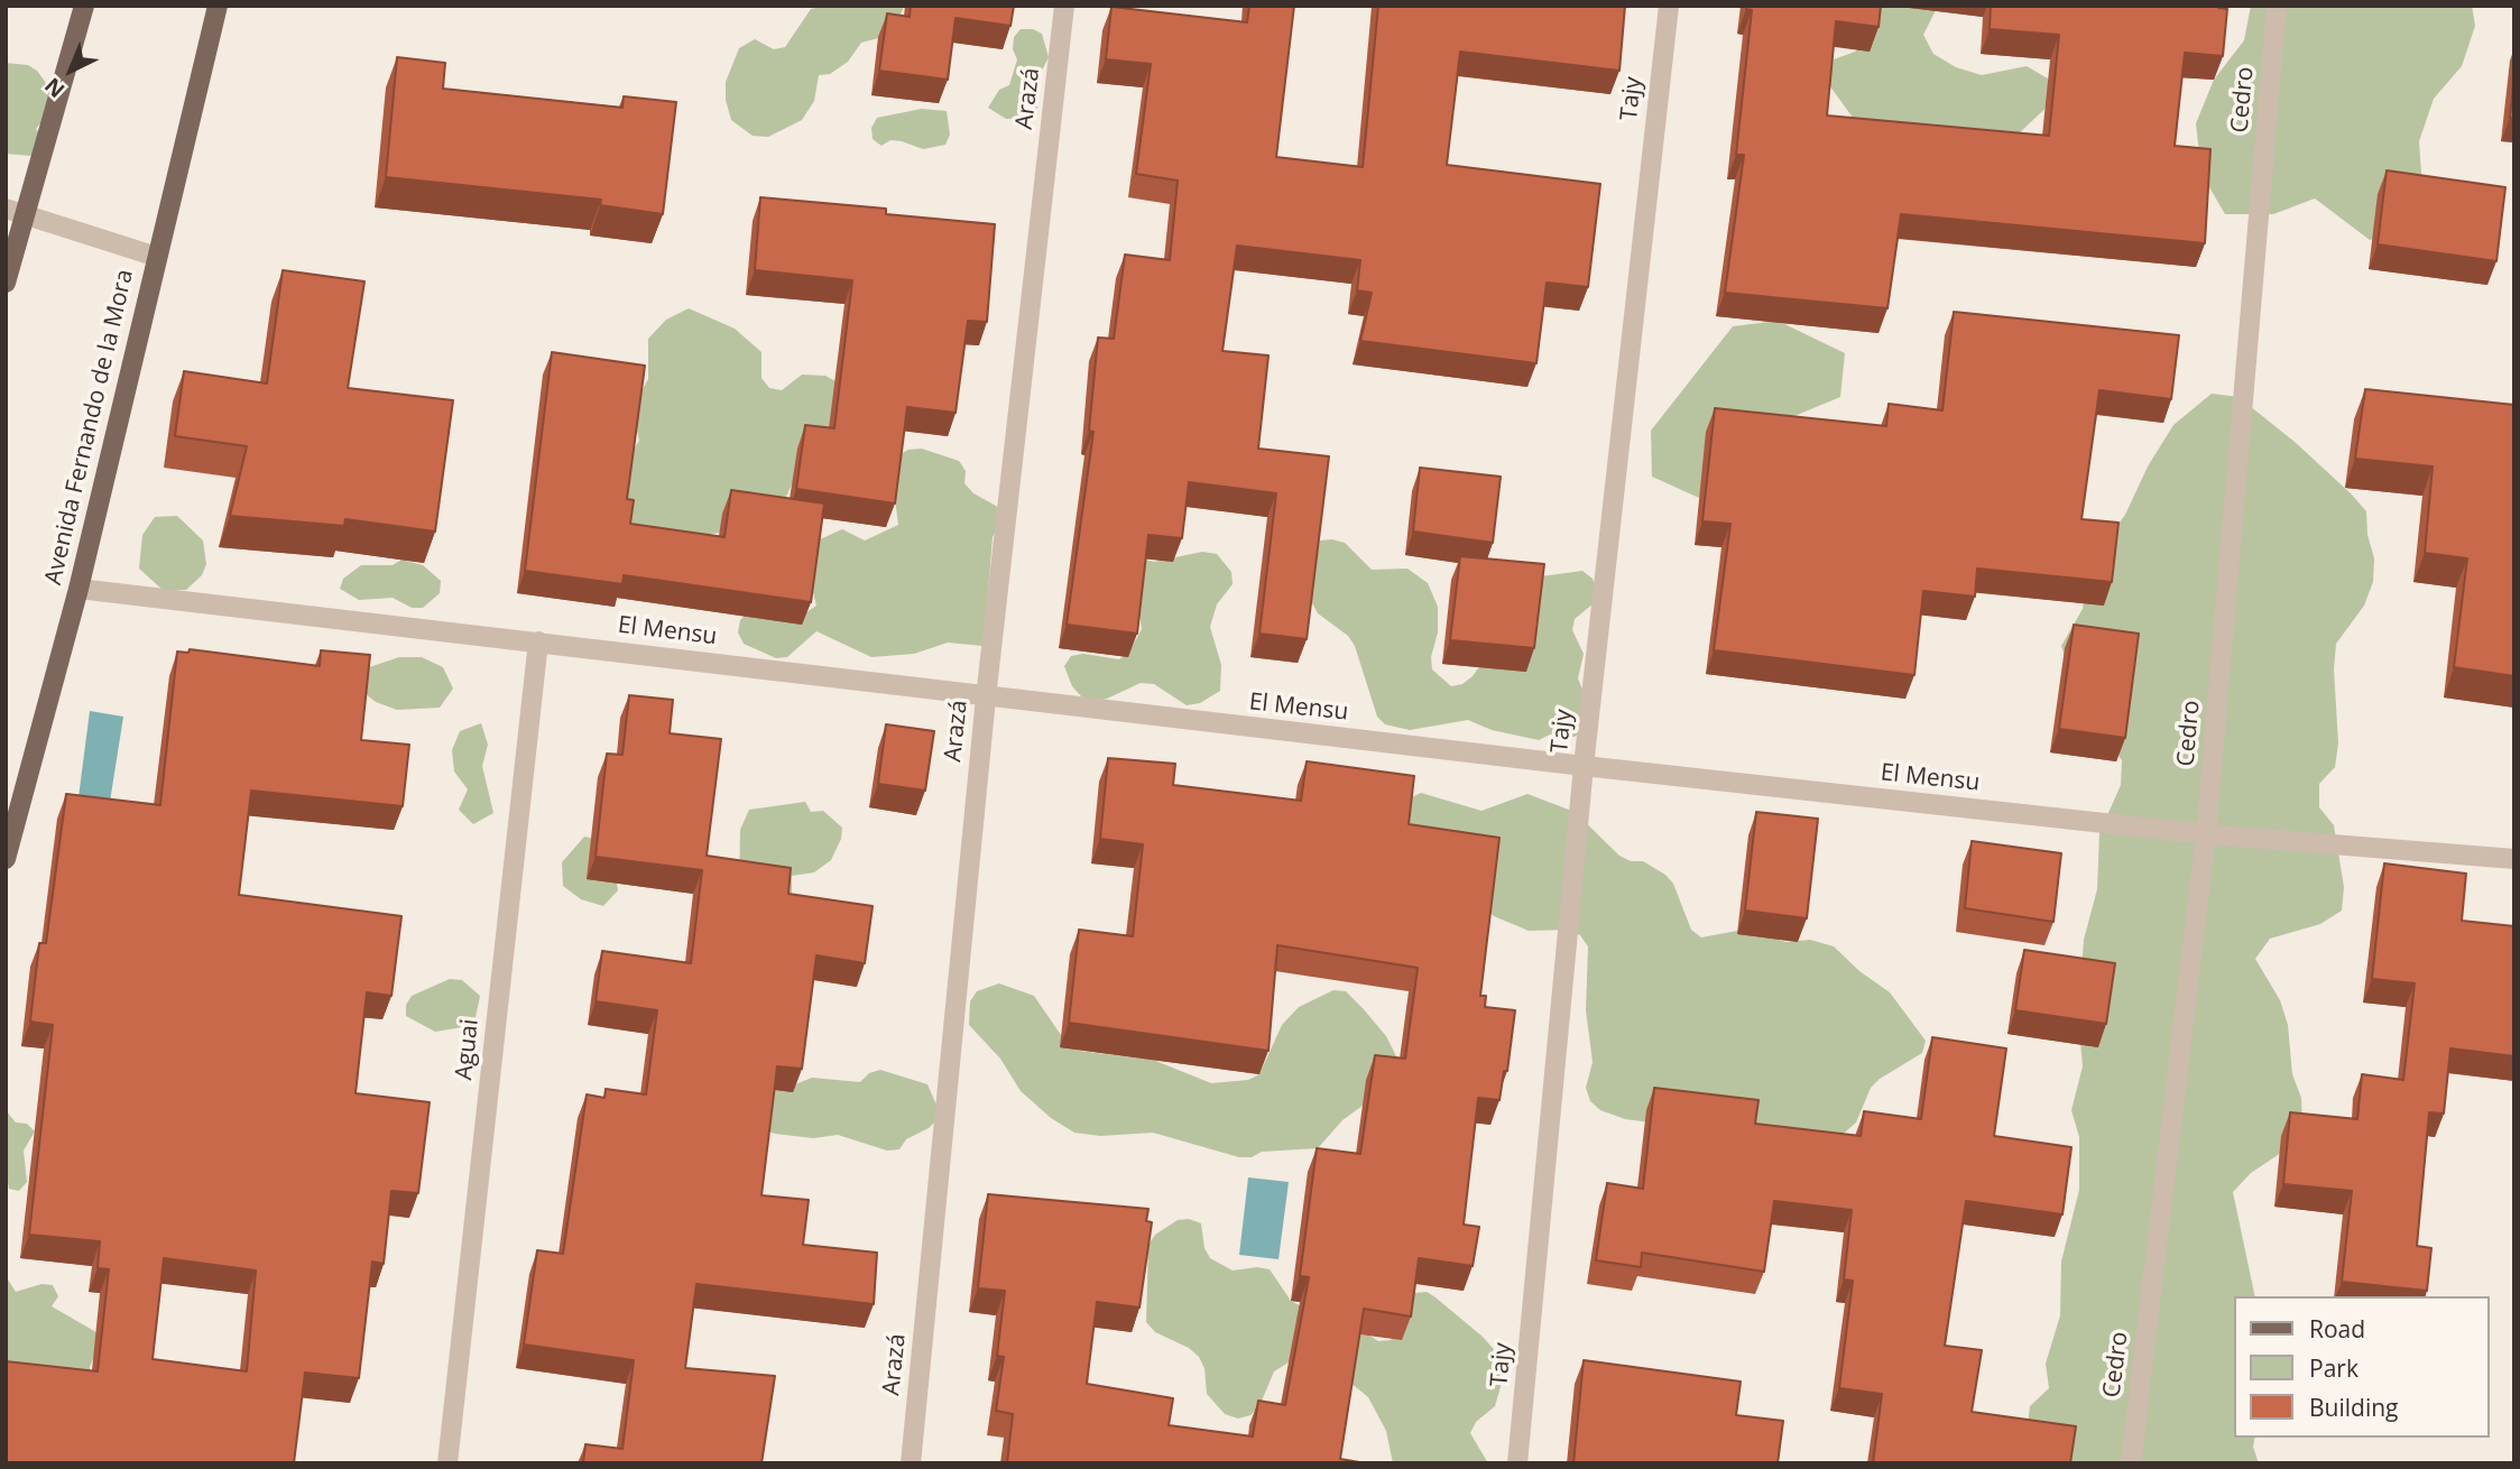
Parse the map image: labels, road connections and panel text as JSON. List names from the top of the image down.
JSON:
{
  "streets": {
    "main road": ["Avenida Fernando de la Mora"],
    "street": [
      "Arazá",
      "Tajy",
      "Cedro",
      "El Mensu",
      "Aguai"
    ]
  },
  "crossings": [
    ["Arazá", "El Mensu"],
    ["Tajy", "El Mensu"],
    ["Cedro", "El Mensu"],
    ["Avenida Fernando de la Mora", "El Mensu"],
    ["El Mensu", "Aguai"]
  ],
  "legend": ["Road", "Park", "Building"],
  "north": "bottom left"
}
